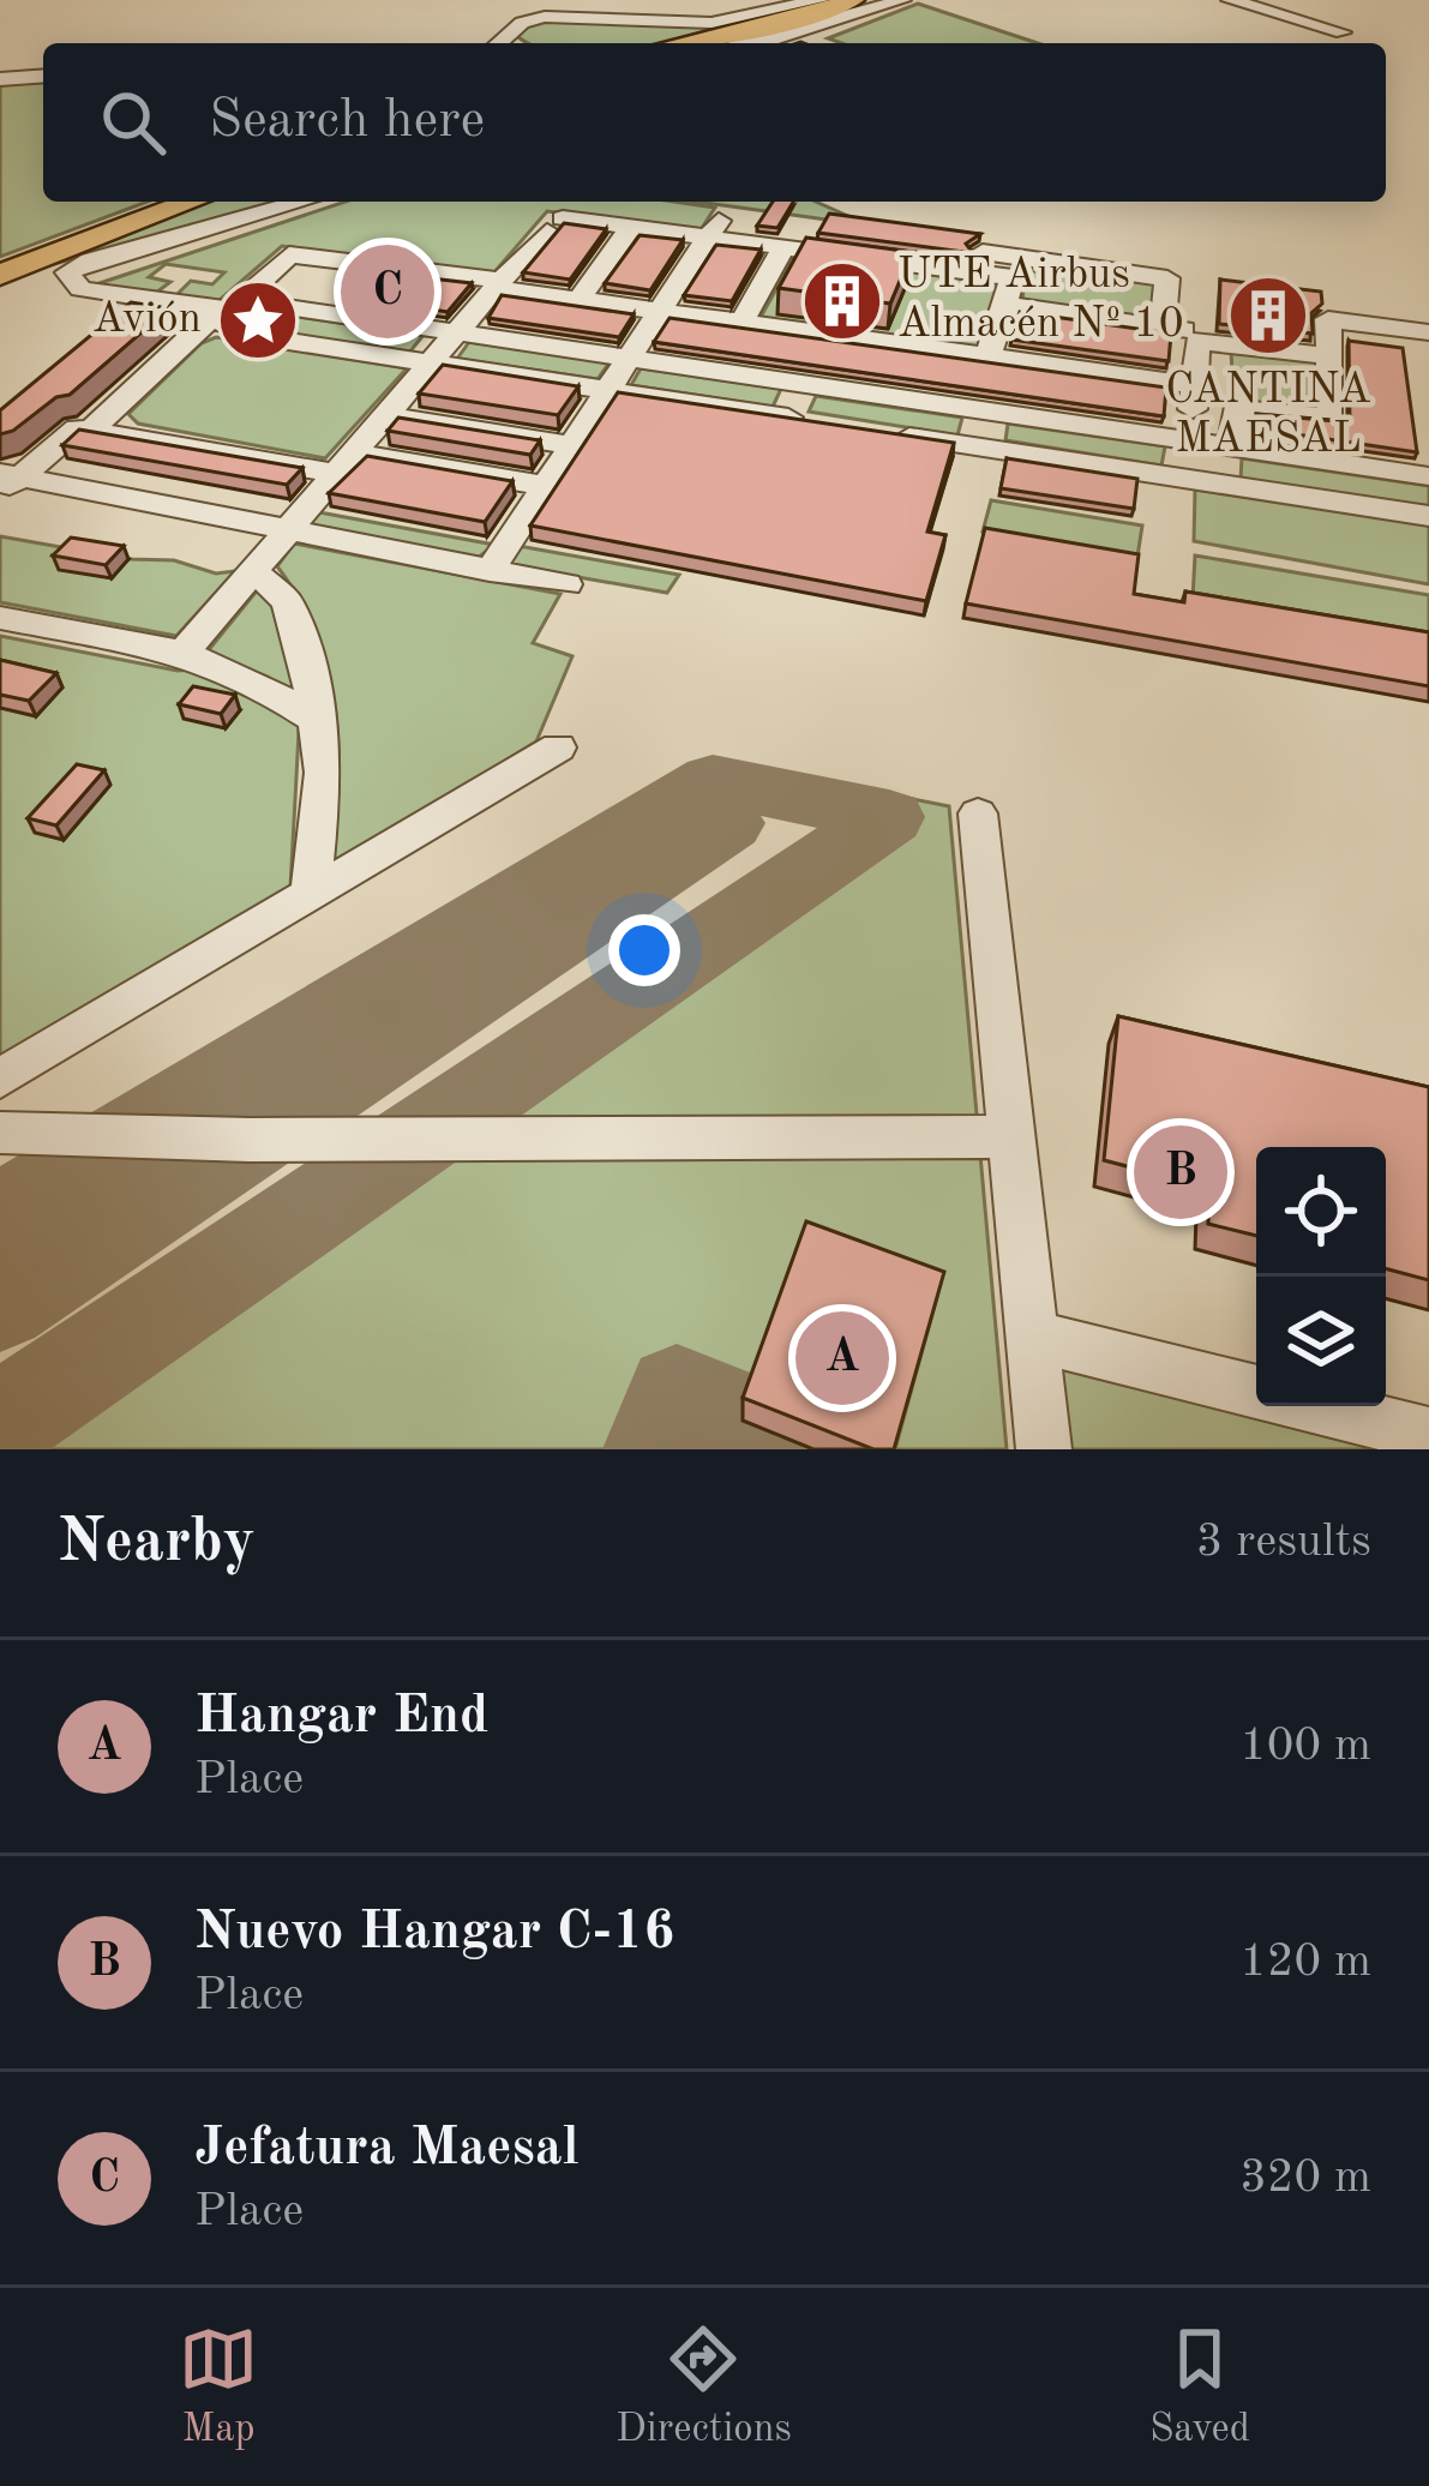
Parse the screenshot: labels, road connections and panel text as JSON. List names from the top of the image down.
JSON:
{
  "places": {
    "building": ["UTE Airbus Almacén Nº 10", "CANTINA MAESAL"],
    "place": ["Avión"]
  },
  "page": {
    "search": "Search here",
    "pins": ["C", "B", "A"],
    "heading": ["Nearby", "3 results"],
    "list": [
      {
        "mark": "A",
        "name": "Hangar End",
        "note": "Place",
        "value": "100 m"
      },
      {
        "mark": "B",
        "name": "Nuevo Hangar C-16",
        "note": "Place",
        "value": "120 m"
      },
      {
        "mark": "C",
        "name": "Jefatura Maesal",
        "note": "Place",
        "value": "320 m"
      }
    ],
    "nav": ["Map", "Directions", "Saved"]
  }
}
